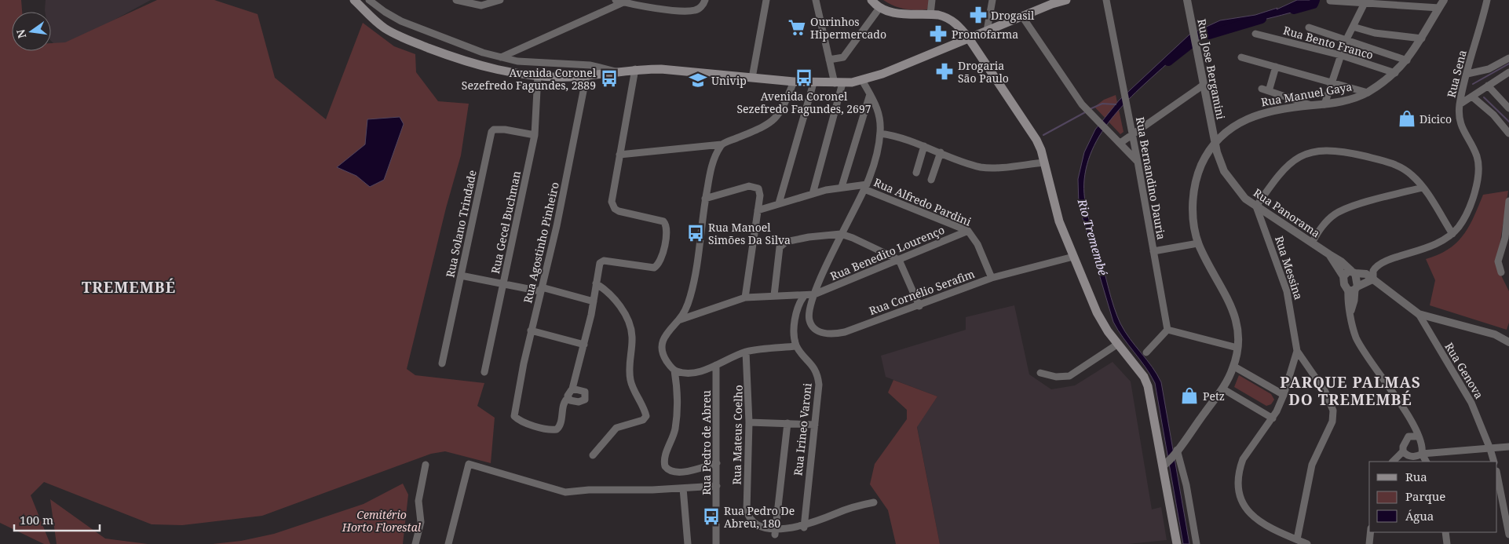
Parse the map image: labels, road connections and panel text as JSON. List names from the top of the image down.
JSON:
{
  "streets": {
    "street": [
      "Rua Bento Franco",
      "Rua Jose Bergamini",
      "Rua Sena",
      "Rua Manuel Gaya",
      "Rua Bernandino Dauria",
      "Rua Alfredo Pardini",
      "Rua Panorama",
      "Rua Gecel Buchman",
      "Rua Solano Trindade",
      "Rua Agostinho Pinheiro",
      "Rua Benedito Lourenço",
      "Rua Messina",
      "Rua Cornélio Serafim",
      "Rua Genova",
      "Rua Irineo Varoni",
      "Rua Mateus Coelho",
      "Rua Pedro de Abreu"
    ]
  },
  "crossings": [
    ["Rua Bento Franco", "Rua Manuel Gaya"],
    ["Rua Jose Bergamini", "Rua Manuel Gaya"],
    ["Rua Jose Bergamini", "Rua Panorama"],
    ["Rua Manuel Gaya", "Rua Panorama"],
    ["Rua Alfredo Pardini", "Rua Benedito Lourenço"],
    ["Rua Alfredo Pardini", "Rua Cornélio Serafim"],
    ["Rua Panorama", "Rua Messina"],
    ["Rua Gecel Buchman", "Rua Solano Trindade"],
    ["Rua Benedito Lourenço", "Rua Cornélio Serafim"]
  ],
  "districts": ["TREMEMBÉ", "PARQUE PALMAS DO TREMEMBÉ"],
  "water": ["Rio Tremembé"],
  "parks": ["Cemitério Horto Florestal"],
  "places": {
    "pharmacy": ["Drogasil", "Promofarma", "Drogaria São Paulo"],
    "supermarket": ["Ourinhos Hipermercado"],
    "bus stop": [
      "Avenida Coronel Sezefredo Fagundes, 2697",
      "Avenida Coronel Sezefredo Fagundes, 2889",
      "Rua Manoel Simões Da Silva",
      "Rua Pedro De Abreu, 180"
    ],
    "school or university": ["Univip"],
    "shop": ["Dicico", "Petz"]
  },
  "legend": ["Rua", "Parque", "Água"],
  "scale_bar": "100 m",
  "north": "left"
}
